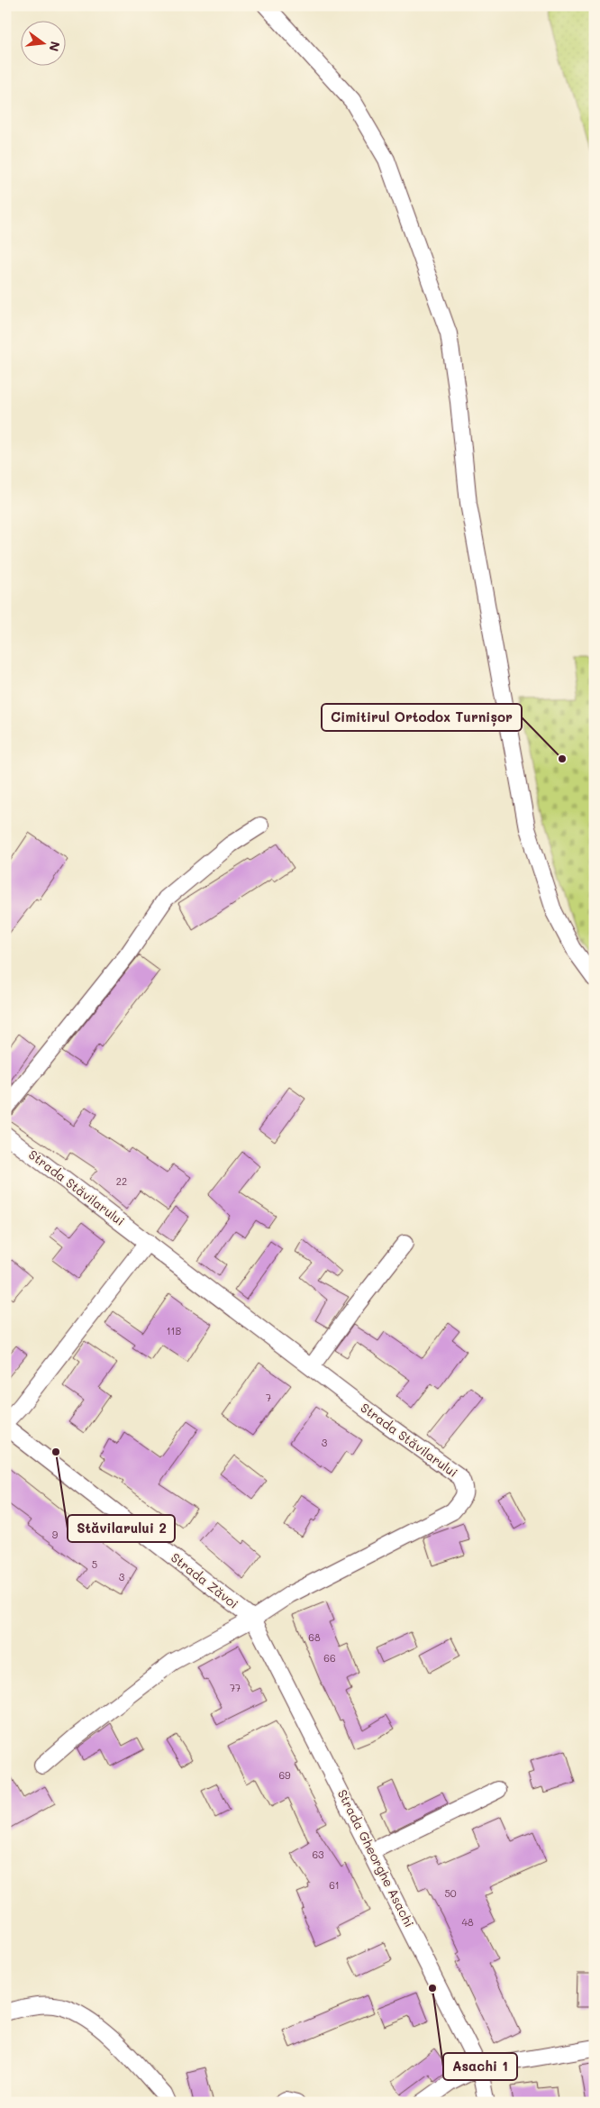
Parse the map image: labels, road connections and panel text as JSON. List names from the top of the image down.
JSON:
{
  "streets": {
    "street": ["Strada Stăvilarului", "Strada Zăvoi", "Strada Gheorghe Asachi"]
  },
  "crossings": [
    ["Strada Stăvilarului", "Strada Zăvoi"],
    ["Strada Stăvilarului", "Strada Gheorghe Asachi"],
    ["Strada Zăvoi", "Strada Gheorghe Asachi"]
  ],
  "places": ["Cimitirul Ortodox Turnișor", "Stăvilarului 2", "Asachi 1"],
  "house_numbers": [
    "22",
    "11B",
    "7",
    "3",
    "9",
    "5",
    "3",
    "68",
    "66",
    "77",
    "69",
    "63",
    "61",
    "50",
    "48"
  ],
  "north": "right"
}
